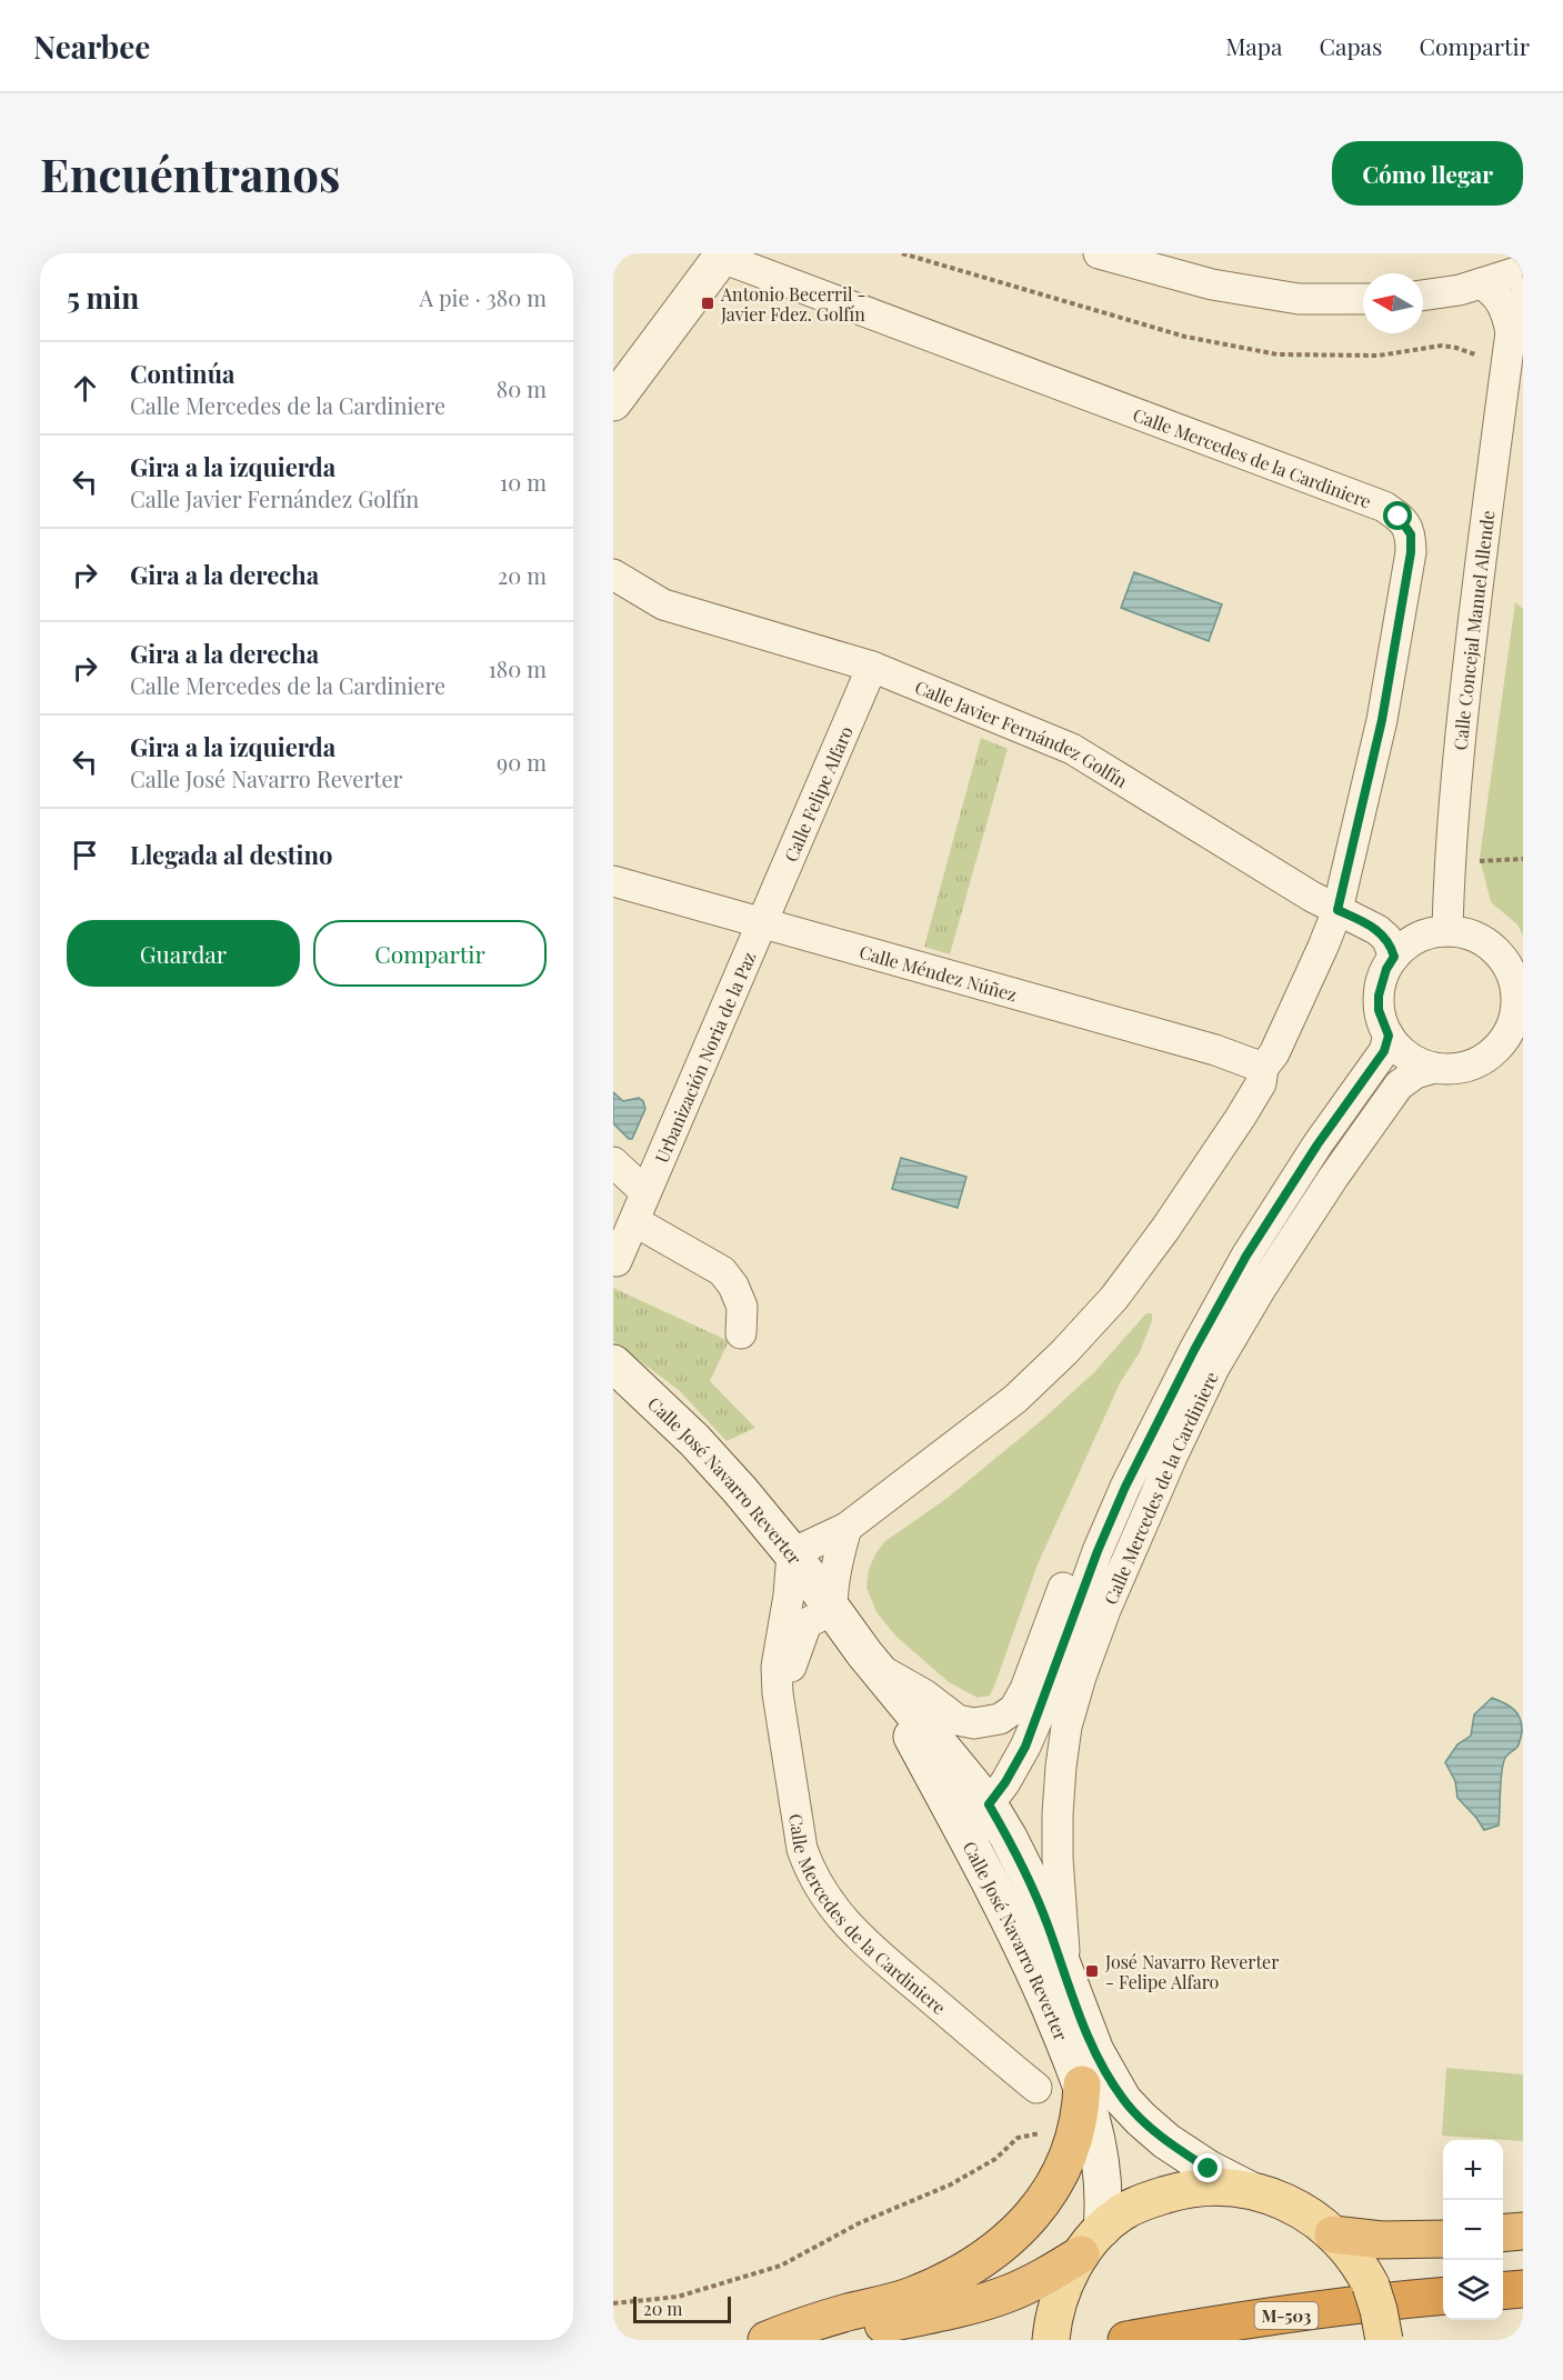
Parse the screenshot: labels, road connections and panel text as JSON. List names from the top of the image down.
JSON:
{
  "streets": {
    "highway": ["M-503"],
    "main road": ["Calle José Navarro Reverter"],
    "street": [
      "Calle Mercedes de la Cardiniere",
      "Calle Concejal Manuel Allende",
      "Calle Javier Fernández Golfín",
      "Calle Felipe Alfaro",
      "Calle Méndez Núñez",
      "Urbanización Noria de la Paz"
    ]
  },
  "crossings": [
    ["Calle Mercedes de la Cardiniere", "Calle Concejal Manuel Allende"],
    ["Calle Mercedes de la Cardiniere", "Calle Javier Fernández Golfín"],
    ["Calle Mercedes de la Cardiniere", "Calle Méndez Núñez"],
    ["Calle Mercedes de la Cardiniere", "Calle José Navarro Reverter"],
    ["Calle Concejal Manuel Allende", "Calle Javier Fernández Golfín"],
    ["Calle Javier Fernández Golfín", "Calle Felipe Alfaro"],
    ["Calle Felipe Alfaro", "Calle Méndez Núñez"],
    ["Calle Felipe Alfaro", "Urbanización Noria de la Paz"],
    ["Calle Méndez Núñez", "Urbanización Noria de la Paz"]
  ],
  "places": {
    "transit": ["Antonio Becerril - Javier Fdez. Golfín", "José Navarro Reverter - Felipe Alfaro"]
  },
  "scale_bar": "20 m",
  "north": "left",
  "page": {
    "header": "Nearbee",
    "nav": ["Mapa", "Capas", "Compartir"],
    "buttons": [
      "Cómo llegar",
      ["Guardar", "Compartir"]
    ],
    "title": "Encuéntranos",
    "heading": ["5 min", "A pie · 380 m"],
    "list": [
      ["Continúa", "Calle Mercedes de la Cardiniere", "80 m"],
      ["Gira a la izquierda", "Calle Javier Fernández Golfín", "10 m"],
      ["Gira a la derecha", "20 m"],
      ["Gira a la derecha", "Calle Mercedes de la Cardiniere", "180 m"],
      ["Gira a la izquierda", "Calle José Navarro Reverter", "90 m"],
      "Llegada al destino"
    ],
    "map_buttons": ["+", "−"],
    "scale": "20 m"
  }
}
